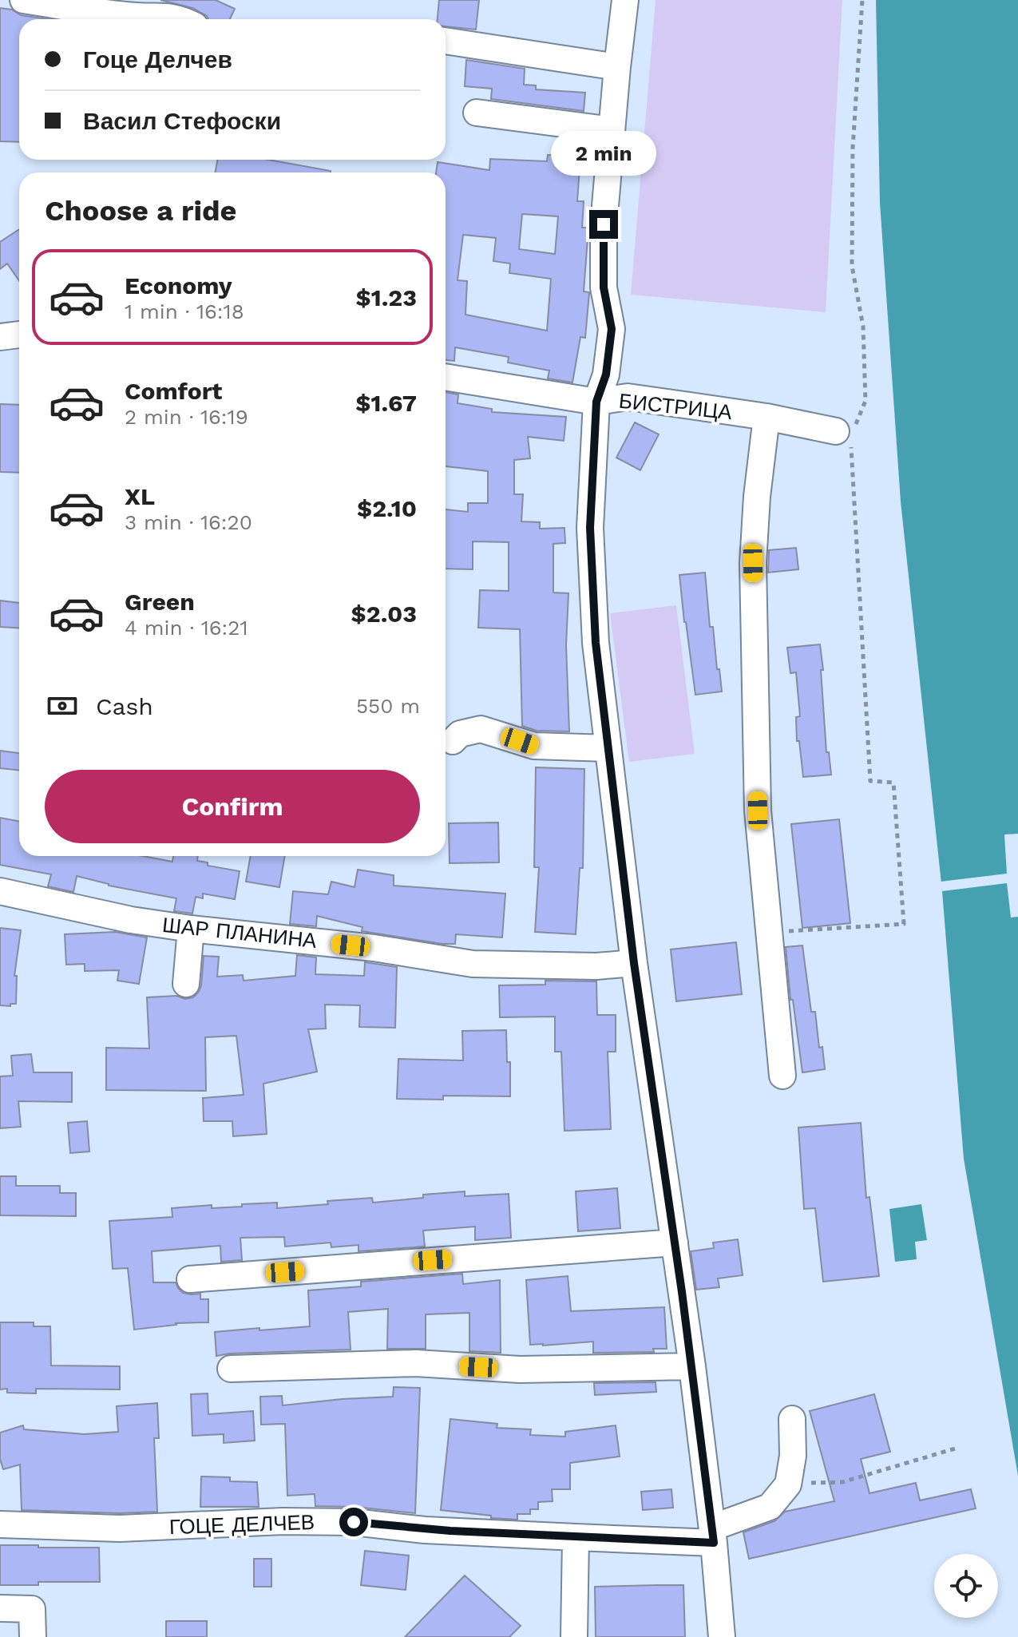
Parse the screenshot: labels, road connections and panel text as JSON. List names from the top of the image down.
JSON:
{
  "streets": {
    "street": ["БИСТРИЦА", "ШАР ПЛАНИНА", "ГОЦЕ ДЕЛЧЕВ"]
  },
  "page": {
    "banner": ["Гоце Делчев", "Васил Стефоски"],
    "bubble": "2 min",
    "heading": "Choose a ride",
    "list": [
      {
        "name": "Economy",
        "note": "1 min · 16:18",
        "value": "$1.23"
      },
      {
        "name": "Comfort",
        "note": "2 min · 16:19",
        "value": "$1.67"
      },
      {
        "name": "XL",
        "note": "3 min · 16:20",
        "value": "$2.10"
      },
      {
        "name": "Green",
        "note": "4 min · 16:21",
        "value": "$2.03"
      }
    ],
    "pay": ["Cash", "550 m"],
    "buttons": "Confirm"
  }
}
